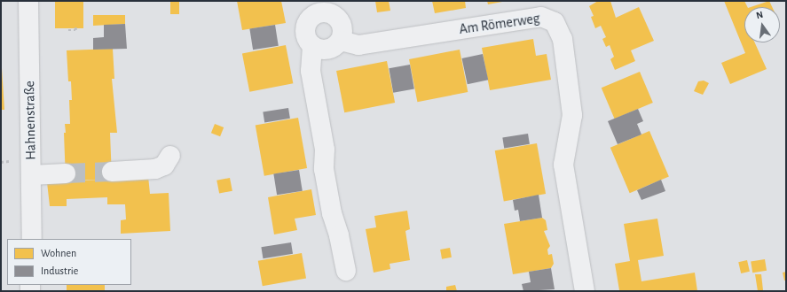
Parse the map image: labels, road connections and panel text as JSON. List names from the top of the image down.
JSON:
{
  "streets": {
    "street": ["Am Römerweg", "Hahnenstraße"]
  },
  "legend": ["Wohnen", "Industrie"],
  "north": "top"
}
